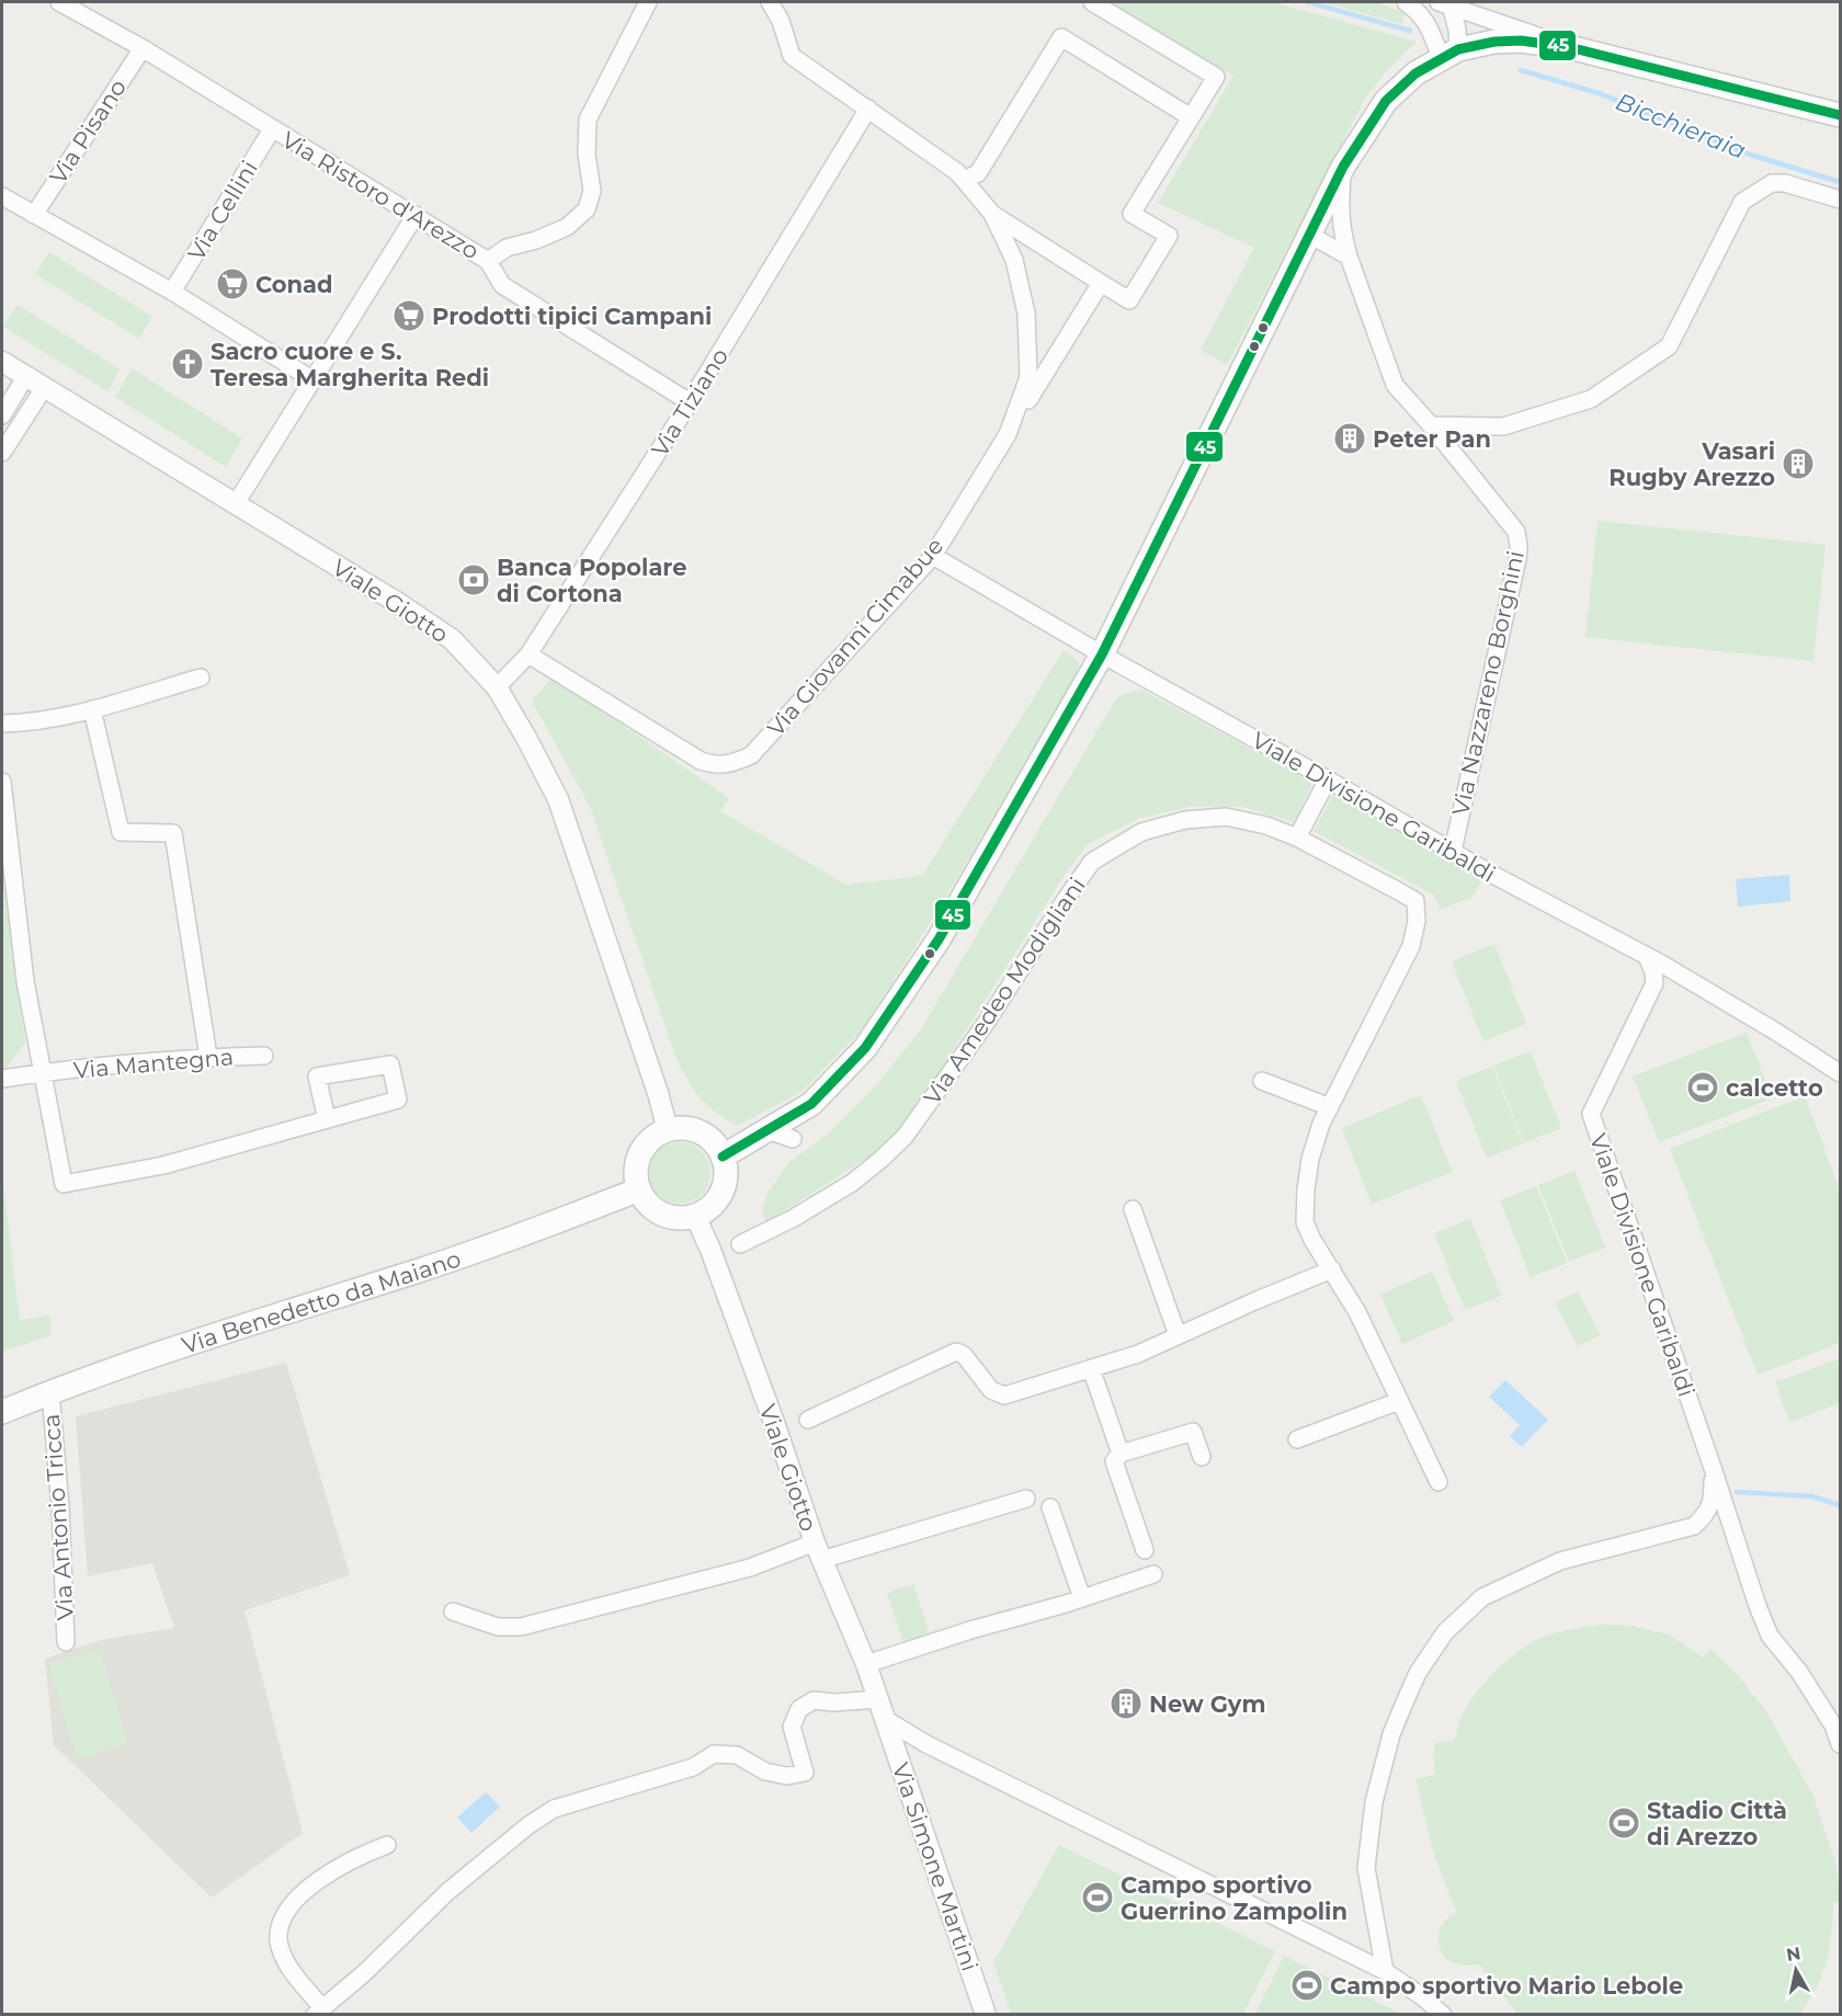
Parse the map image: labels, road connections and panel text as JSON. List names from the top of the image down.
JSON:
{
  "streets": {
    "main road": ["Via Benedetto da Maiano"],
    "street": [
      "Via Pisano",
      "Via Ristoro d'Arezzo",
      "Via Cellini",
      "Via Tiziano",
      "Viale Giotto",
      "Via Giovanni Cimabue",
      "Via Nazzareno Borghini",
      "Viale Divisione Garibaldi",
      "Via Amedeo Modigliani",
      "Via Mantegna",
      "Via Antonio Tricca",
      "Via Simone Martini"
    ]
  },
  "crossings": [
    ["Via Pisano", "Via Ristoro d'Arezzo"],
    ["Via Ristoro d'Arezzo", "Via Cellini"],
    ["Via Ristoro d'Arezzo", "Via Tiziano"],
    ["Via Tiziano", "Viale Giotto"],
    ["Via Tiziano", "Via Giovanni Cimabue"],
    ["Viale Giotto", "Via Benedetto da Maiano"],
    ["Viale Giotto", "Via Simone Martini"],
    ["Via Giovanni Cimabue", "Viale Divisione Garibaldi"],
    ["Via Nazzareno Borghini", "Viale Divisione Garibaldi"],
    ["Via Benedetto da Maiano", "Via Antonio Tricca"]
  ],
  "water": ["Bicchieraia"],
  "places": {
    "supermarket": ["Conad", "Prodotti tipici Campani"],
    "church": ["Sacro cuore e S. Teresa Margherita Redi"],
    "building": ["Peter Pan", "Vasari Rugby Arezzo", "New Gym"],
    "bank": ["Banca Popolare di Cortona"],
    "sports": [
      "calcetto",
      "Stadio Città di Arezzo",
      "Campo sportivo Guerrino Zampolin",
      "Campo sportivo Mario Lebole"
    ]
  },
  "lines": ["transit line 45"],
  "north": "top"
}
